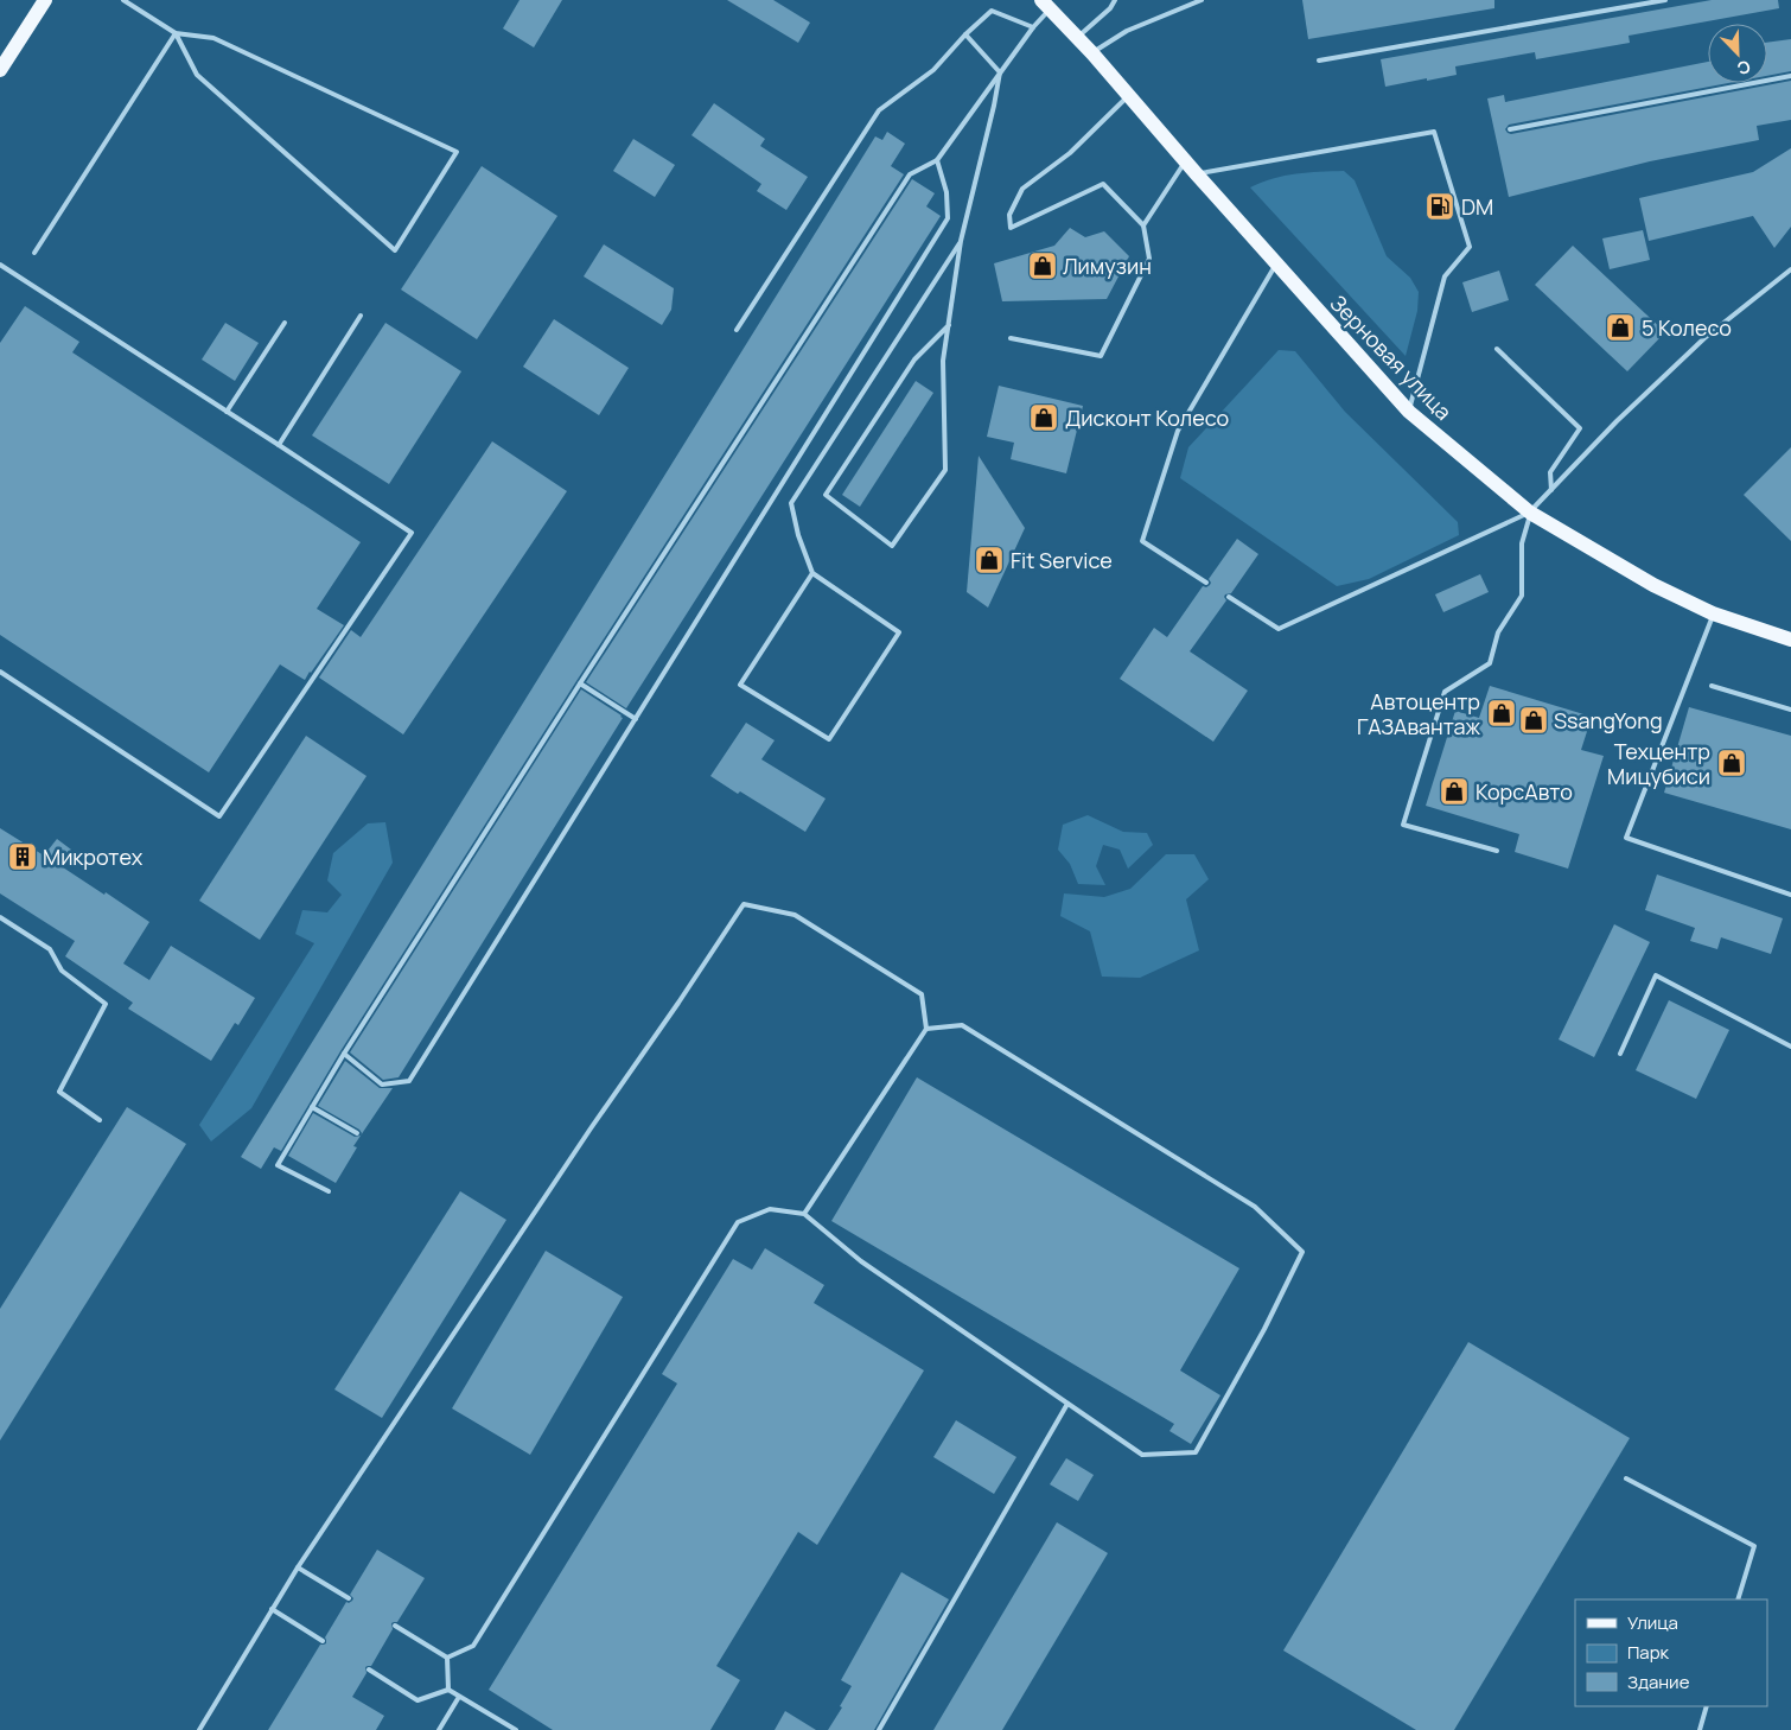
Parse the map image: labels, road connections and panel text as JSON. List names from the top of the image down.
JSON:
{
  "streets": {
    "main road": ["Зерновая улица"]
  },
  "places": {
    "fuel station": ["DM"],
    "shop": [
      "Лимузин",
      "5 Колесо",
      "Дисконт Колесо",
      "Fit Service",
      "Автоцентр ГАЗАвантаж",
      "SsangYong",
      "Техцентр Мицубиси",
      "КорсАвто"
    ],
    "building": ["Микротех"]
  },
  "legend": ["Улица", "Парк", "Здание"],
  "north": "bottom right"
}
